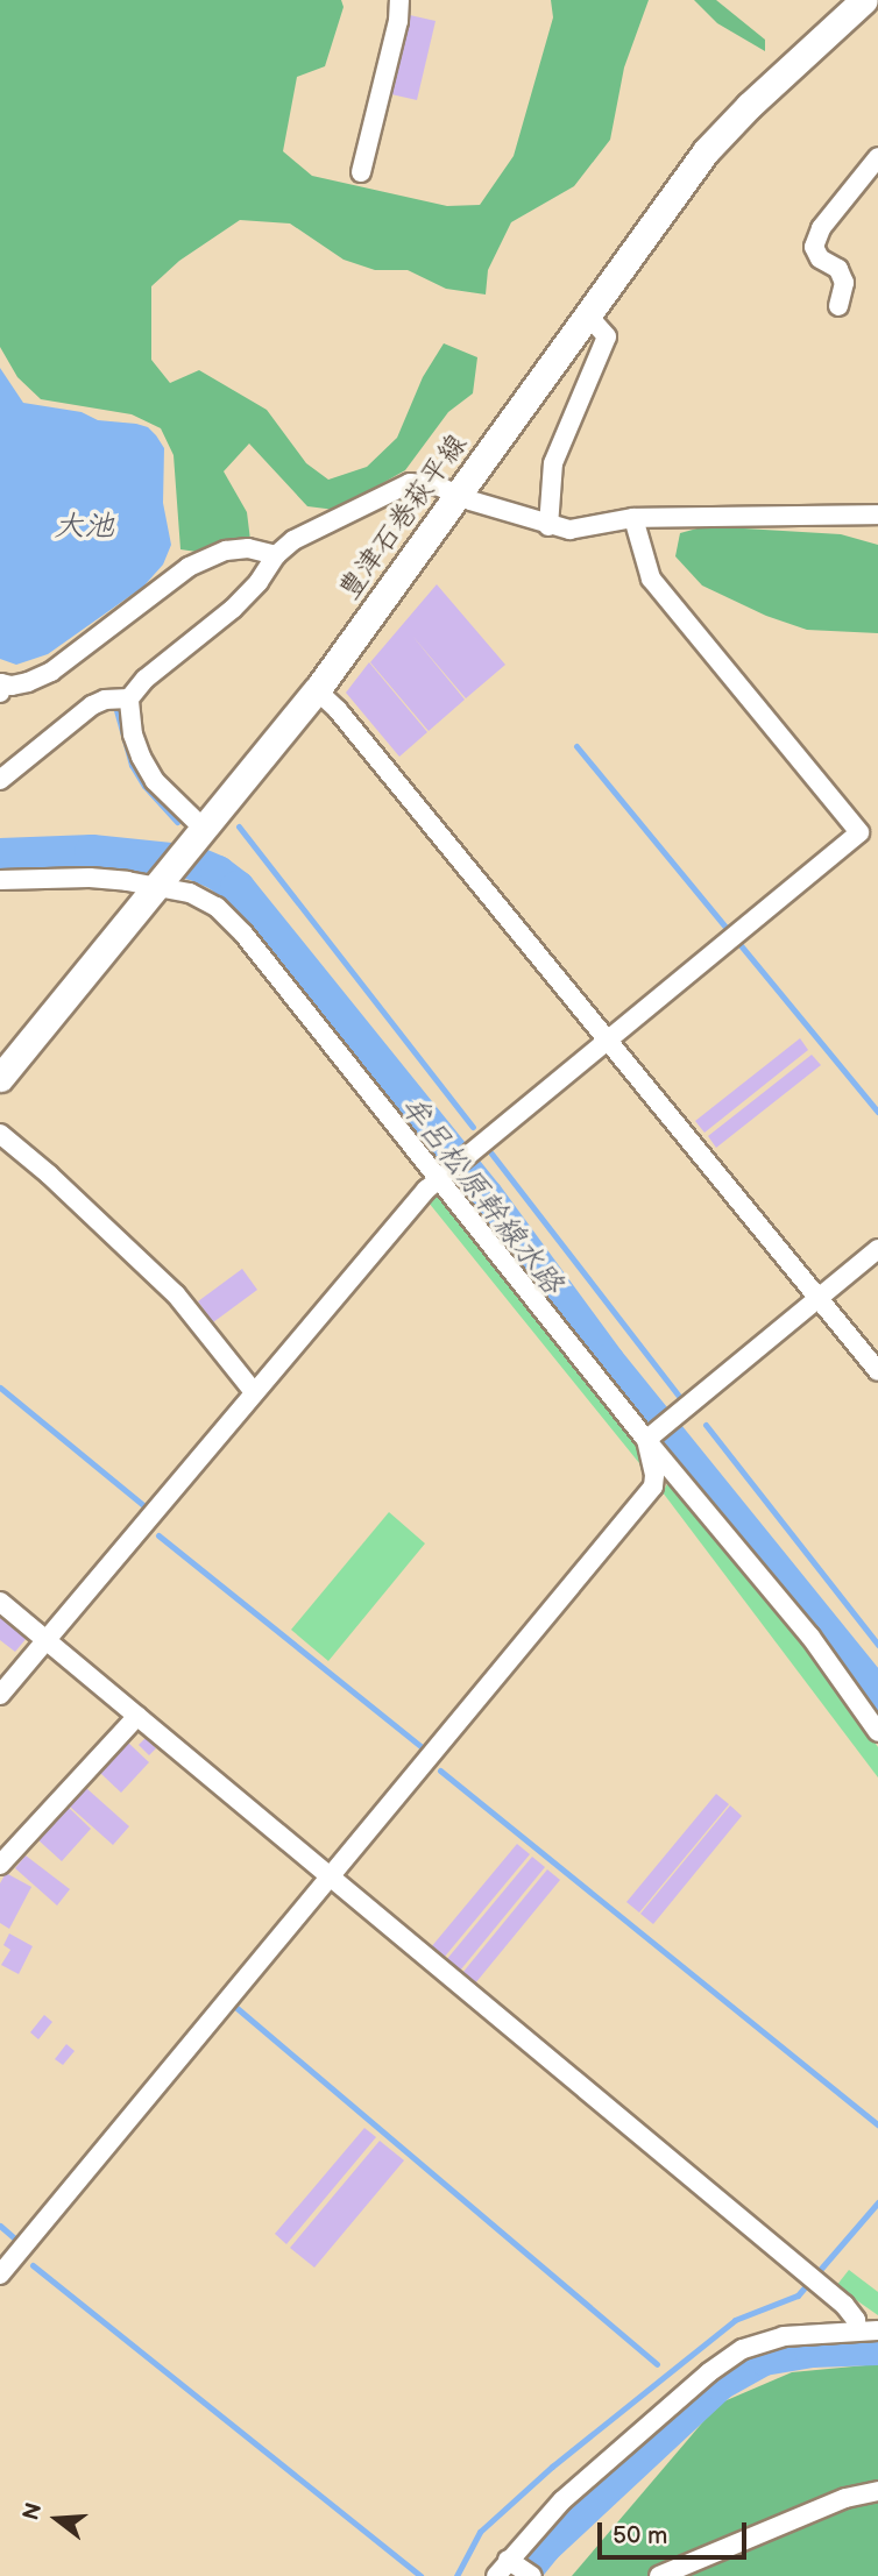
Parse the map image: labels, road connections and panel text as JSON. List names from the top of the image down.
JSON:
{
  "streets": {
    "main road": ["豊津石巻萩平線"]
  },
  "water": ["大池", "牟呂松原幹線水路"],
  "scale_bar": "50 m",
  "north": "left"
}
